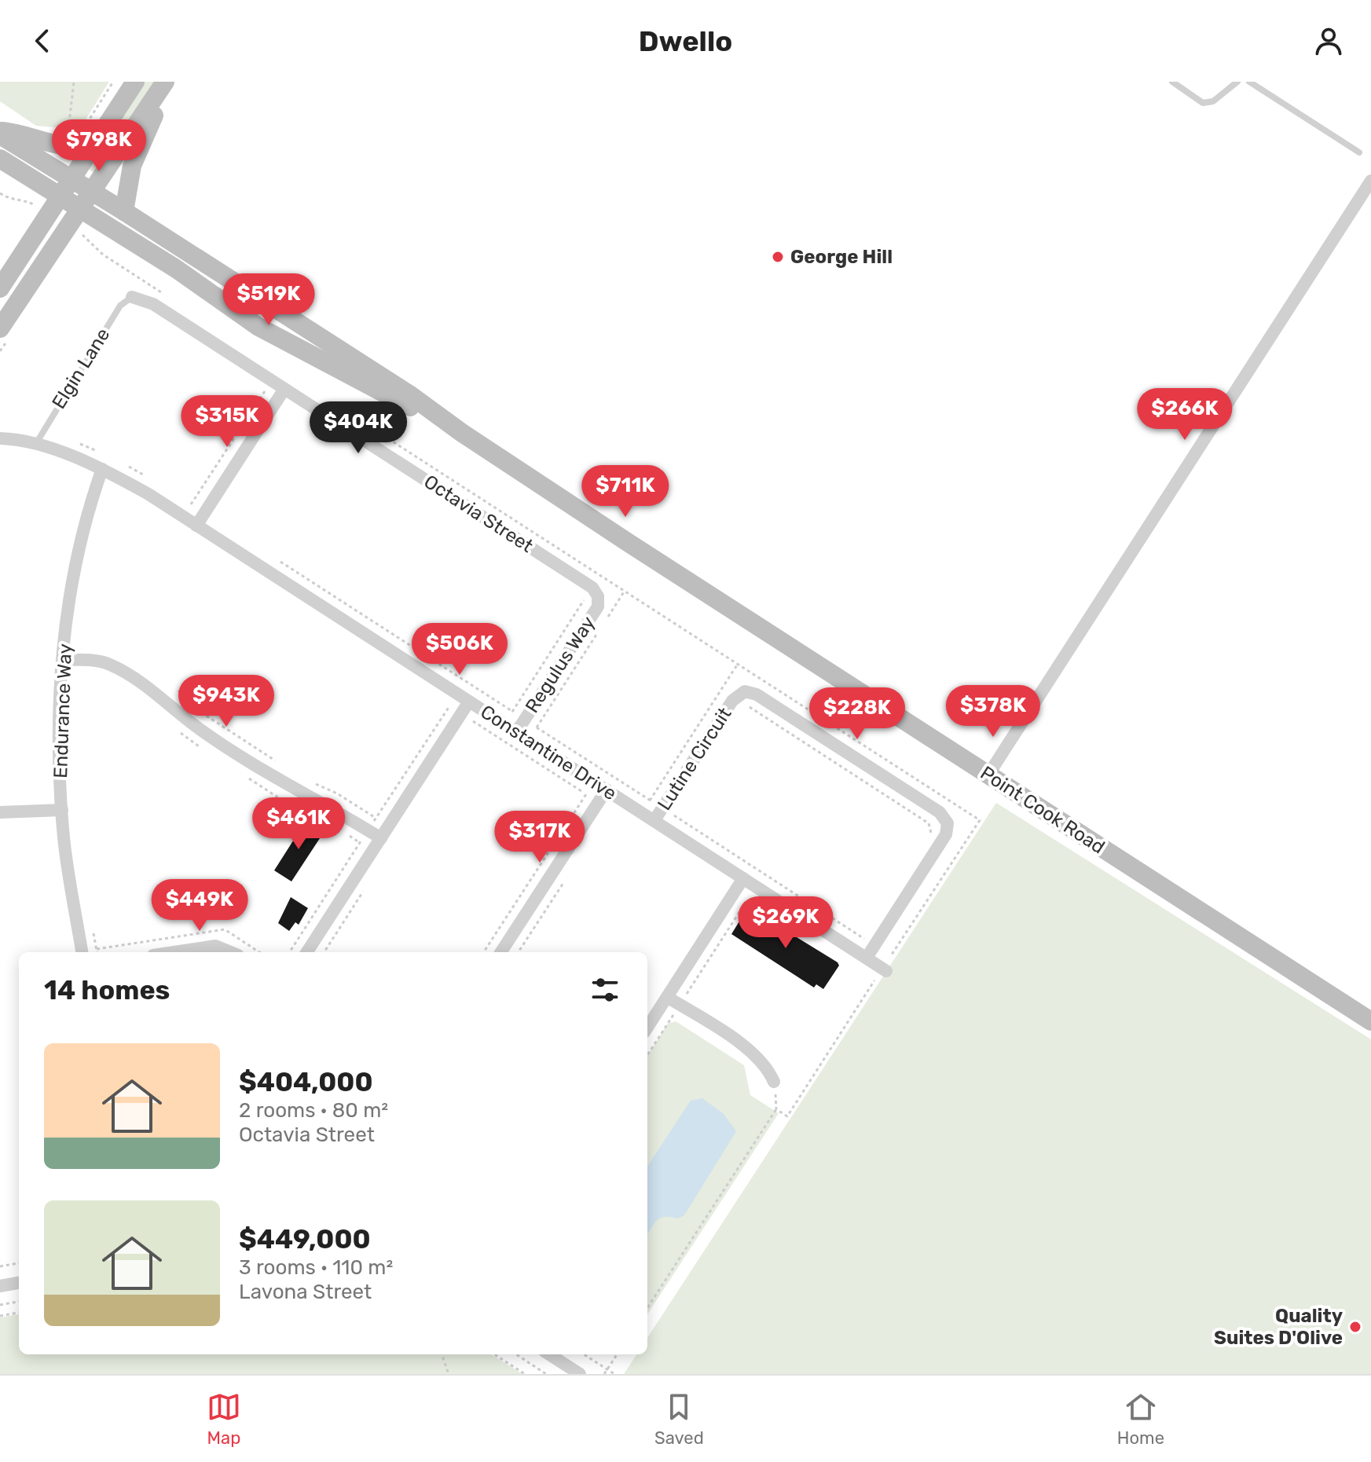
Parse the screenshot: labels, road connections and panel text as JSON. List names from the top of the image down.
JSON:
{
  "streets": {
    "main road": ["Point Cook Road"],
    "street": [
      "Octavia Street",
      "Regulus Way",
      "Endurance Way",
      "Constantine Drive",
      "Lutine Circuit"
    ],
    "lane": ["Elgin Lane"]
  },
  "crossings": [
    ["Elgin Lane", "Octavia Street"],
    ["Elgin Lane", "Constantine Drive"],
    ["Octavia Street", "Regulus Way"],
    ["Regulus Way", "Constantine Drive"],
    ["Endurance Way", "Constantine Drive"],
    ["Constantine Drive", "Lutine Circuit"]
  ],
  "places": ["George Hill", "Quality Suites D'Olive"],
  "page": {
    "header": "Dwello",
    "price": [
      "$798K",
      "$519K",
      "$266K",
      "$315K",
      "$404K",
      "$711K",
      "$506K",
      "$943K",
      "$378K",
      "$228K",
      "$461K",
      "$317K",
      "$449K",
      "$269K"
    ],
    "heading": "14 homes",
    "list": [
      {
        "name": "$404,000",
        "note": "2 rooms · 80 m² · Octavia Street"
      },
      {
        "name": "$449,000",
        "note": "3 rooms · 110 m² · Lavona Street"
      }
    ],
    "tabs": ["Map", "Saved", "Home"]
  }
}
